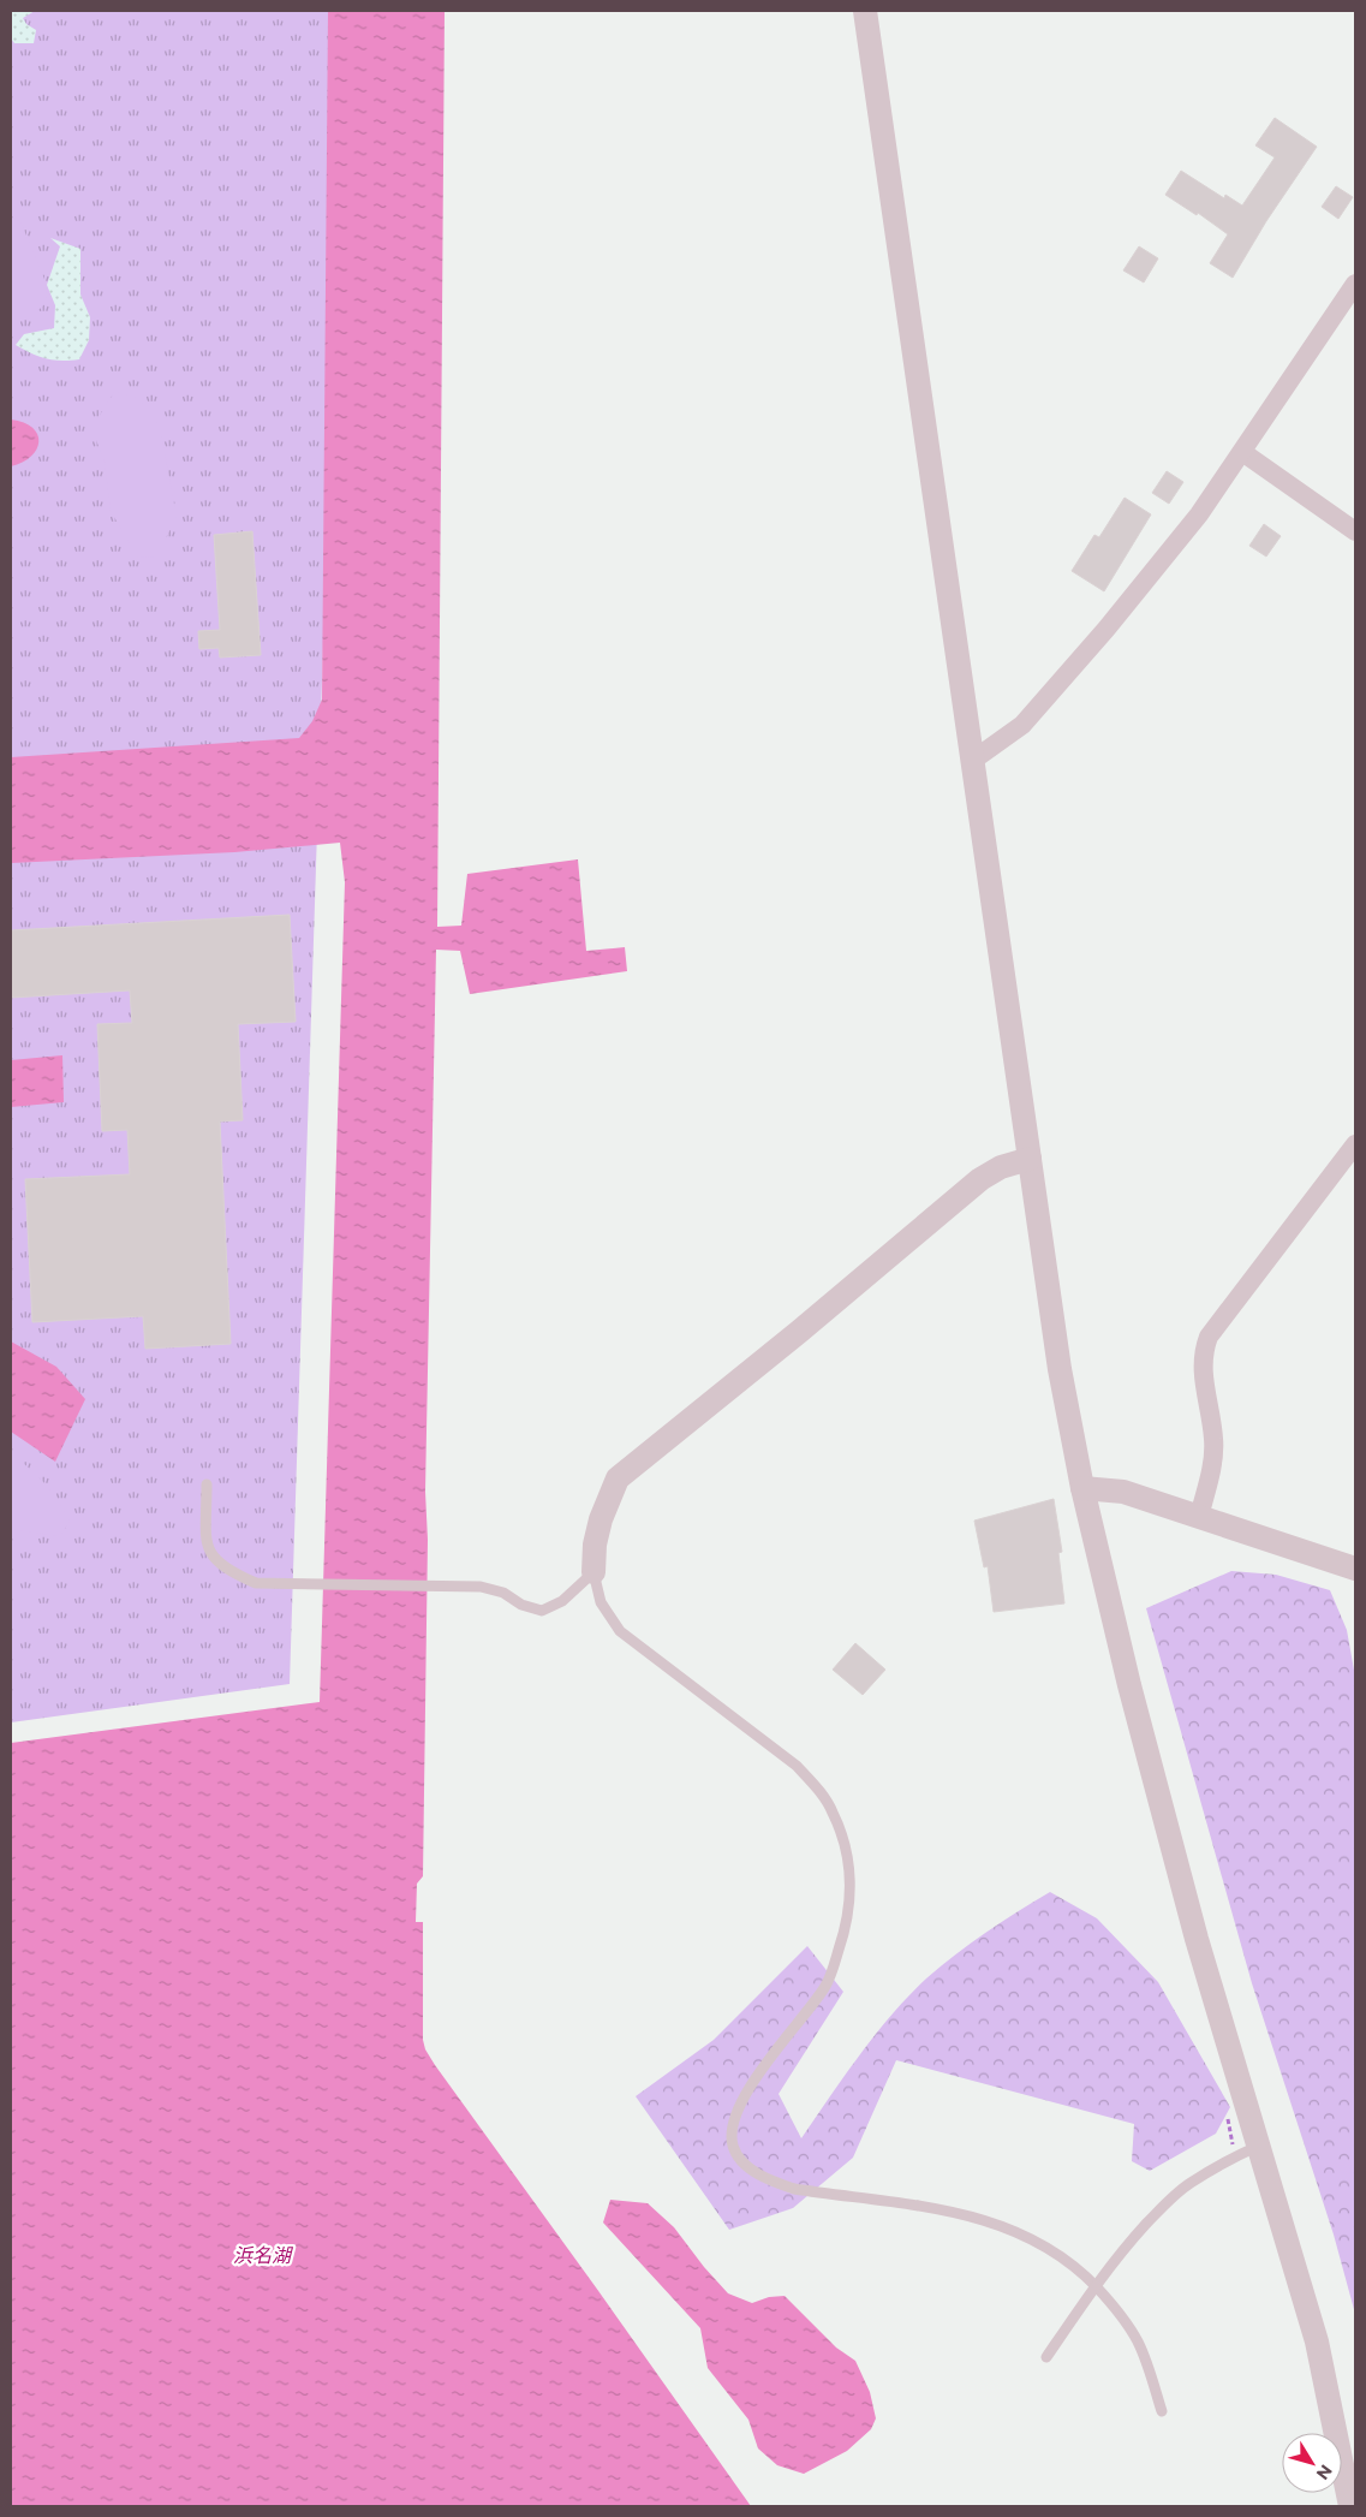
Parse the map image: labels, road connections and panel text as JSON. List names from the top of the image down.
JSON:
{
  "water": ["浜名湖"],
  "north": "bottom right"
}
